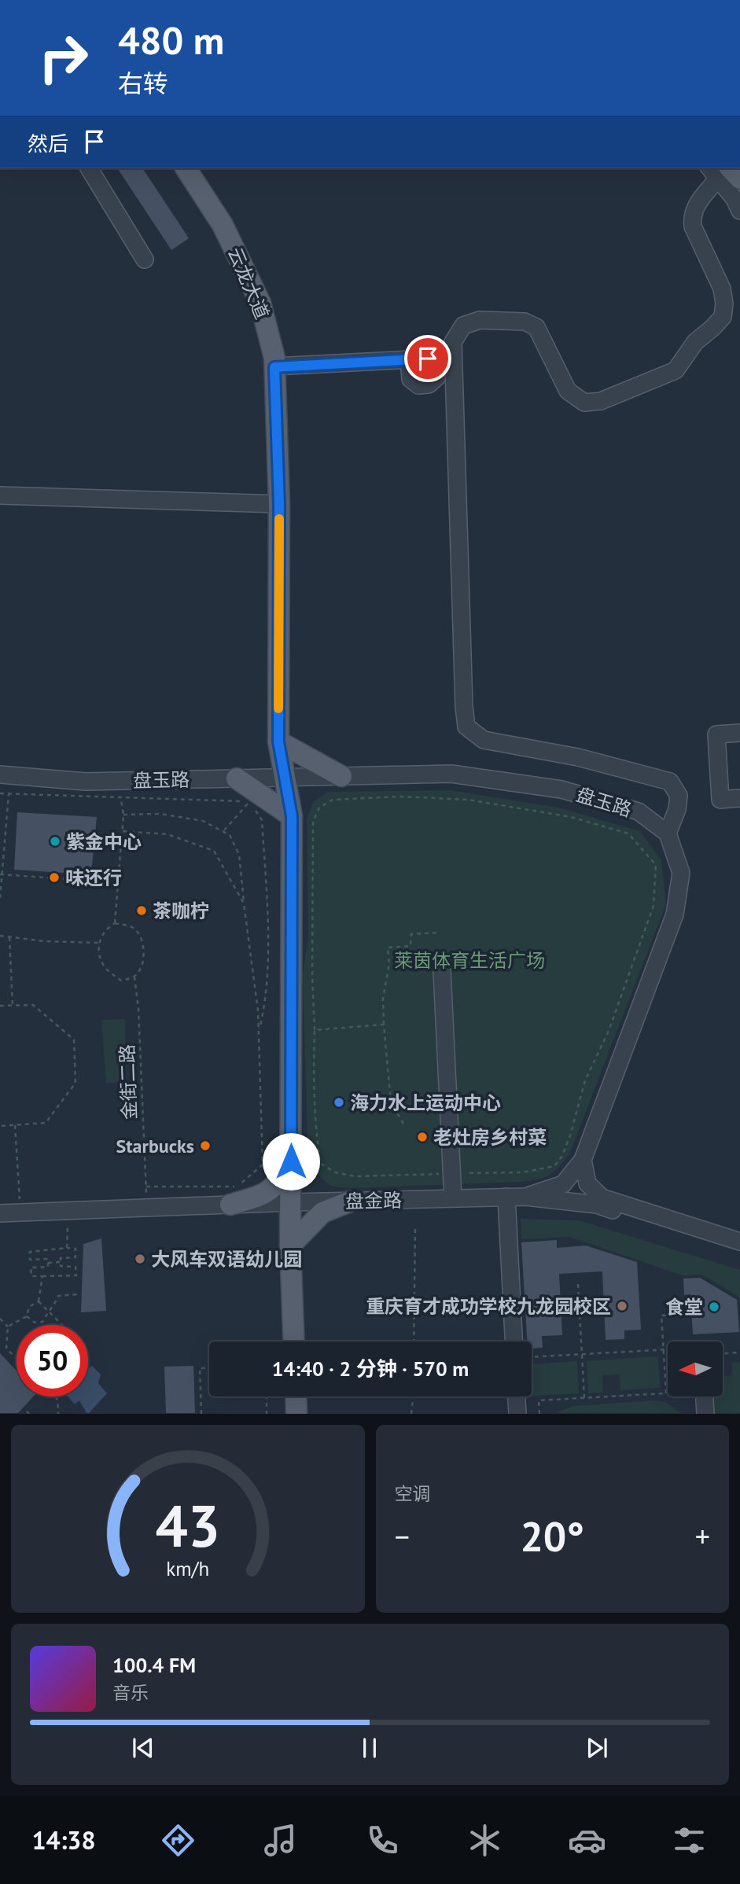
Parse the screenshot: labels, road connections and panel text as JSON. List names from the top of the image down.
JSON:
{
  "streets": {
    "main road": ["云龙大道"],
    "street": ["盘玉路", "盘金路"],
    "path": ["金街二路"]
  },
  "crossings": [
    ["云龙大道", "盘玉路"],
    ["云龙大道", "盘金路"]
  ],
  "parks": ["莱茵体育生活广场"],
  "places": [
    "紫金中心",
    "味还行",
    "茶咖柠",
    "海力水上运动中心",
    "老灶房乡村菜",
    "Starbucks",
    "大风车双语幼儿园",
    "重庆育才成功学校九龙园校区",
    "食堂"
  ],
  "north": "left",
  "page": {
    "turn": ["480 m", "右转"],
    "then": "然后",
    "limit": "50",
    "trip": "14:40 · 2 分钟 · 570 m",
    "tile": "空调",
    "heat": ["−", "20°", "+"],
    "song": ["100.4 FM", "音乐"],
    "tabs": "14:38",
    "gauge": ["43", "km/h"]
  }
}
